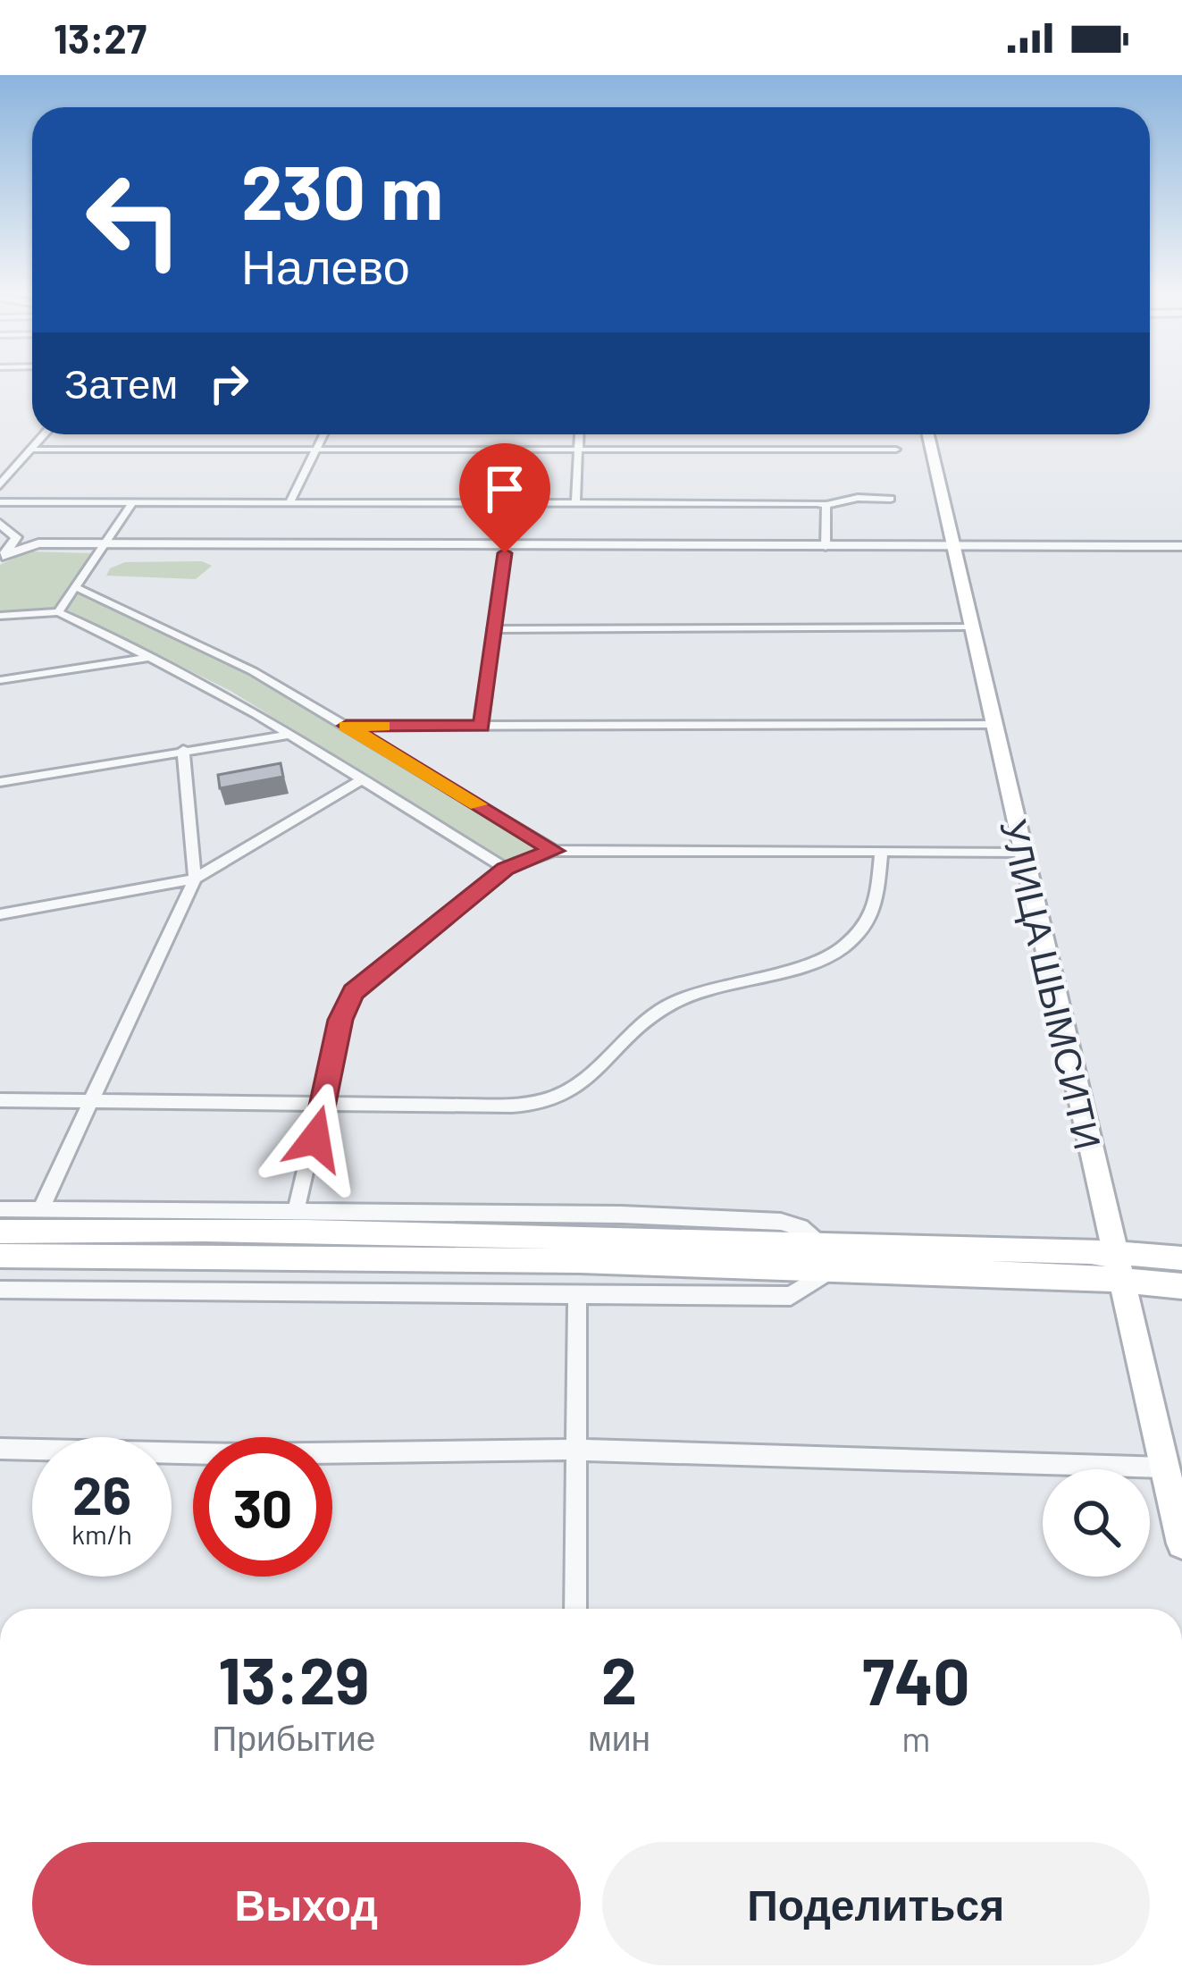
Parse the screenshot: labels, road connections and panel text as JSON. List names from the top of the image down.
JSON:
{
  "streets": {
    "main road": ["УЛИЦА ШЫМСИТИ"]
  },
  "page": {
    "status": "13:27",
    "turn": ["230 m", "Налево"],
    "then": "Затем",
    "speed": "26 km/h",
    "limit": "30",
    "eta": [
      "13:29",
      "Прибытие",
      "2",
      "мин",
      "740",
      "m"
    ],
    "buttons": ["Выход", "Поделиться"]
  }
}
